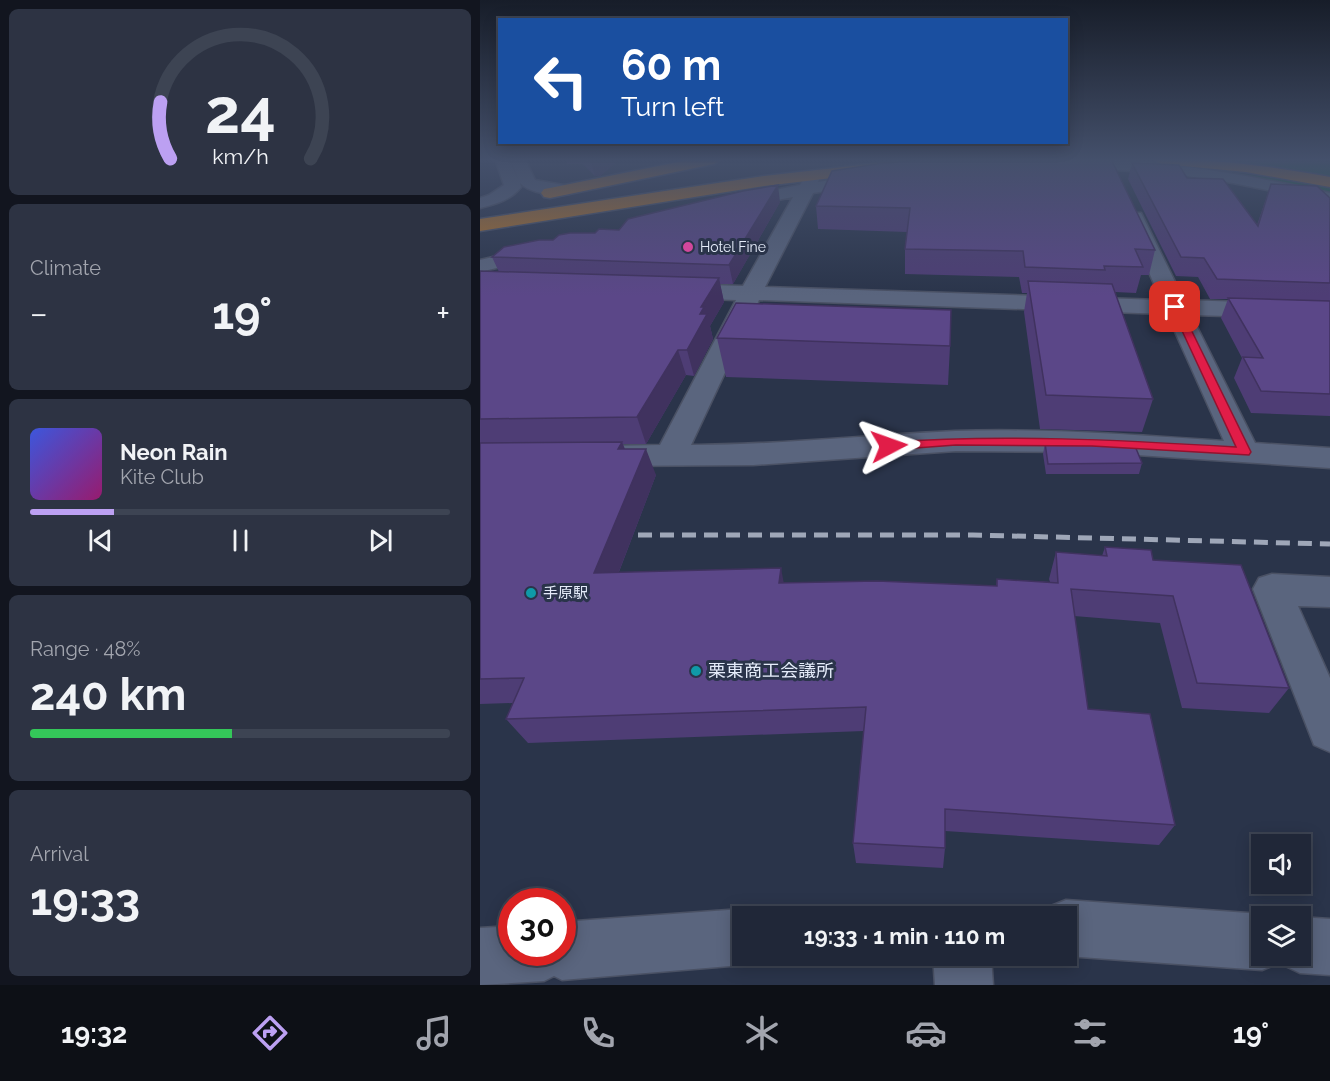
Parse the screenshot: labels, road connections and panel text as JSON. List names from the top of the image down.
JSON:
{
  "places": ["Hotel Fine", "手原駅", "栗東商工会議所"],
  "page": {
    "turn": ["60 m", "Turn left"],
    "tile": [
      "Climate",
      ["Range · 48%", "240 km"],
      ["Arrival", "19:33"]
    ],
    "heat": ["−", "19°", "+"],
    "song": ["Neon Rain", "Kite Club"],
    "limit": "30",
    "trip": "19:33 · 1 min · 110 m",
    "tabs": ["19:32", "19°"],
    "gauge": ["24", "km/h"]
  }
}
